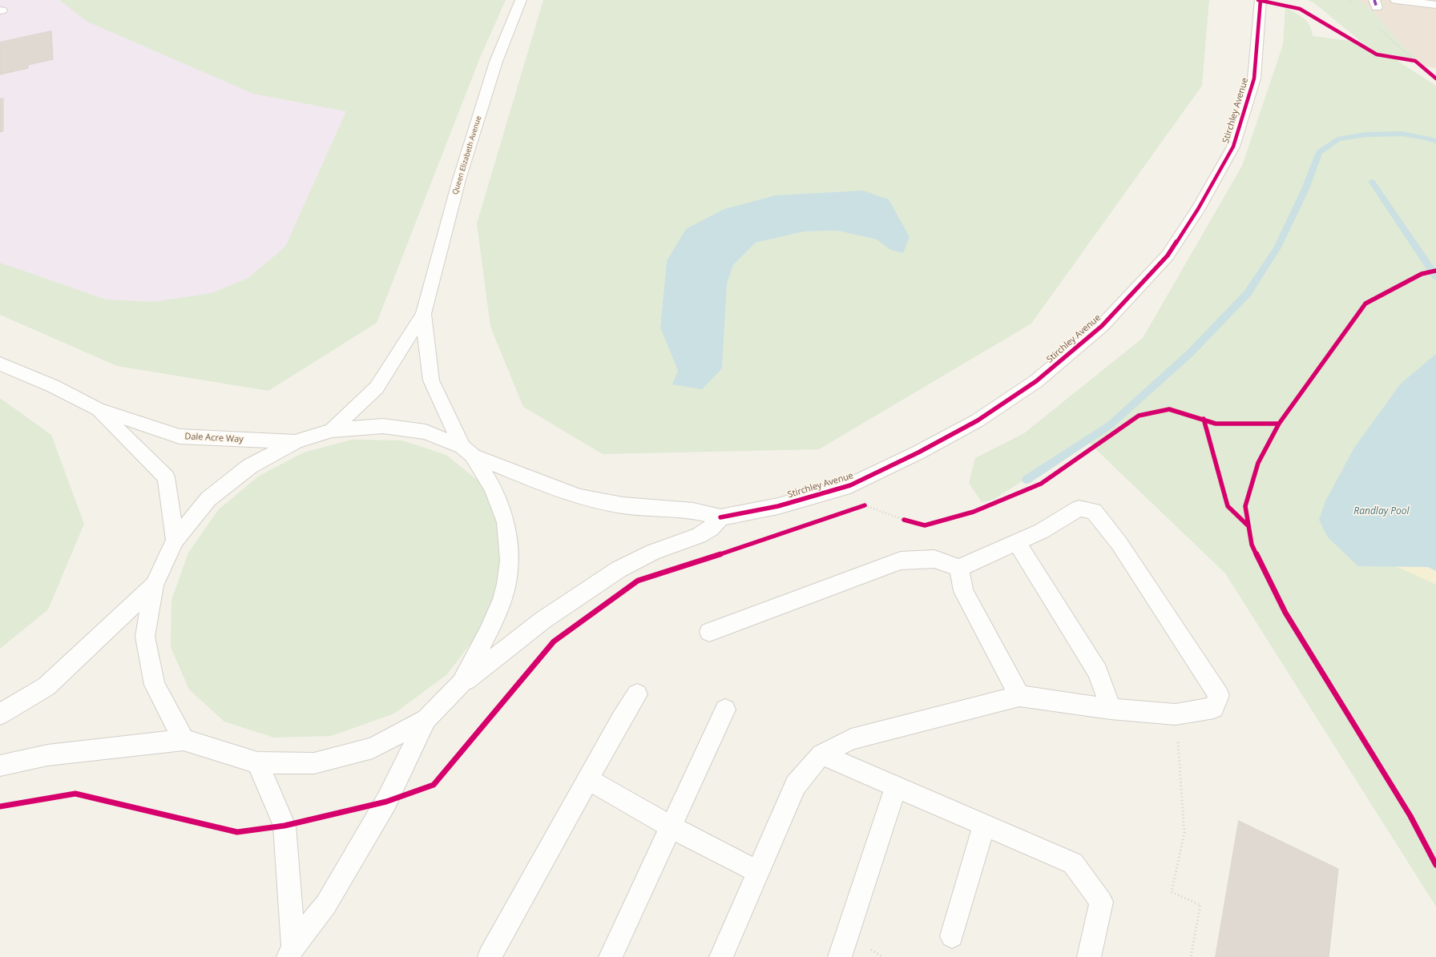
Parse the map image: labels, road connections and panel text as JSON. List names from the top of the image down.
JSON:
{
  "streets": {
    "street": ["Stirchley Avenue", "Queen Elizabeth Avenue", "Dale Acre Way"]
  },
  "water": ["Randlay Pool"]
}
